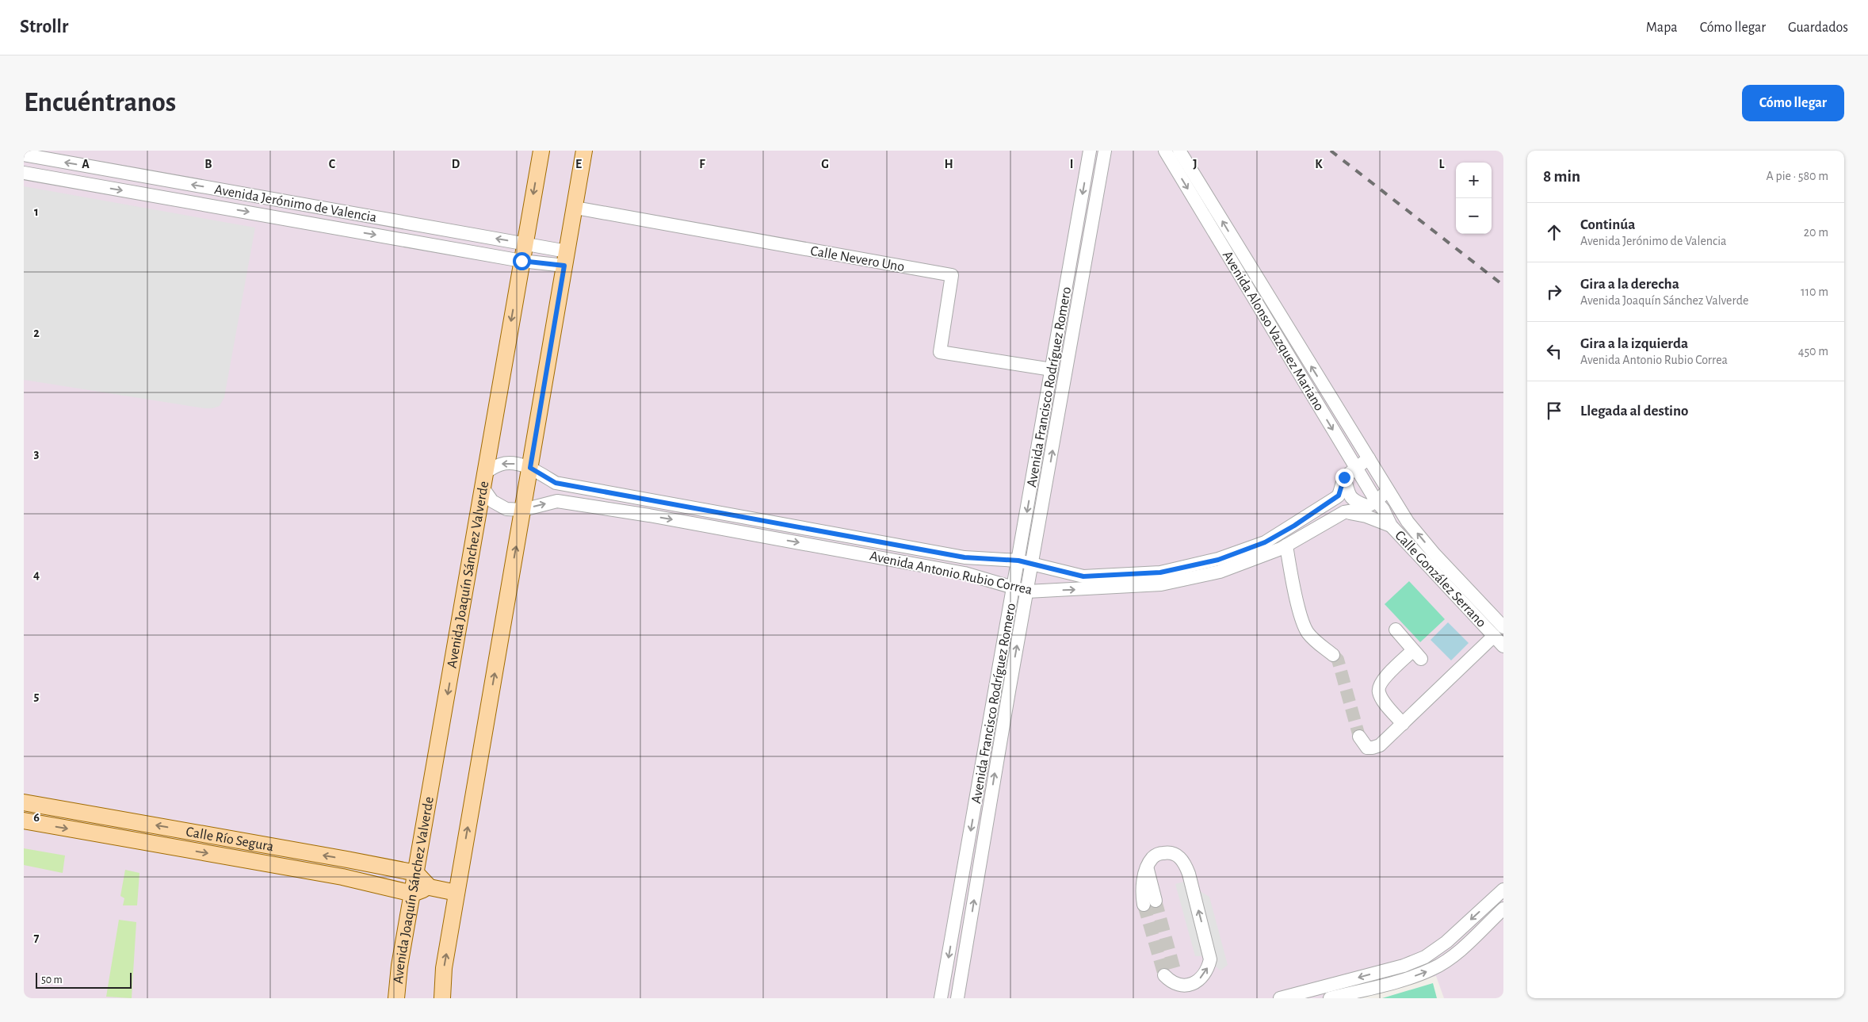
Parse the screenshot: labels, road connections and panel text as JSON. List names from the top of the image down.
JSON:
{
  "streets": {
    "main road": ["Avenida Joaquín Sánchez Valverde", "Calle Río Segura"],
    "street": [
      "Avenida Jerónimo de Valencia",
      "Calle Nevero Uno",
      "Avenida Alonso Vazquez Mariano",
      "Avenida Francisco Rodríguez Romero",
      "Avenida Antonio Rubio Correa",
      "Calle González Serrano"
    ]
  },
  "crossings": [
    ["Avenida Jerónimo de Valencia", "Avenida Joaquín Sánchez Valverde"],
    ["Calle Nevero Uno", "Avenida Francisco Rodríguez Romero"],
    ["Avenida Alonso Vazquez Mariano", "Avenida Antonio Rubio Correa"],
    ["Avenida Alonso Vazquez Mariano", "Calle González Serrano"],
    ["Avenida Francisco Rodríguez Romero", "Avenida Antonio Rubio Correa"],
    ["Avenida Antonio Rubio Correa", "Avenida Joaquín Sánchez Valverde"],
    ["Avenida Antonio Rubio Correa", "Calle González Serrano"],
    ["Avenida Joaquín Sánchez Valverde", "Calle Río Segura"]
  ],
  "scale_bar": "50 m",
  "page": {
    "header": "Strollr",
    "nav": ["Mapa", "Cómo llegar", "Guardados"],
    "buttons": "Cómo llegar",
    "title": "Encuéntranos",
    "heading": ["8 min", "A pie · 580 m"],
    "map_buttons": ["+", "−"],
    "list": [
      ["Continúa", "Avenida Jerónimo de Valencia", "20 m"],
      ["Gira a la derecha", "Avenida Joaquín Sánchez Valverde", "110 m"],
      ["Gira a la izquierda", "Avenida Antonio Rubio Correa", "450 m"],
      "Llegada al destino"
    ],
    "scale": "50 m"
  },
  "grid": {
    "columns": [
      "A",
      "B",
      "C",
      "D",
      "E",
      "F",
      "G",
      "H",
      "I",
      "J",
      "K",
      "L"
    ],
    "rows": [
      "1",
      "2",
      "3",
      "4",
      "5",
      "6",
      "7"
    ]
  }
}
